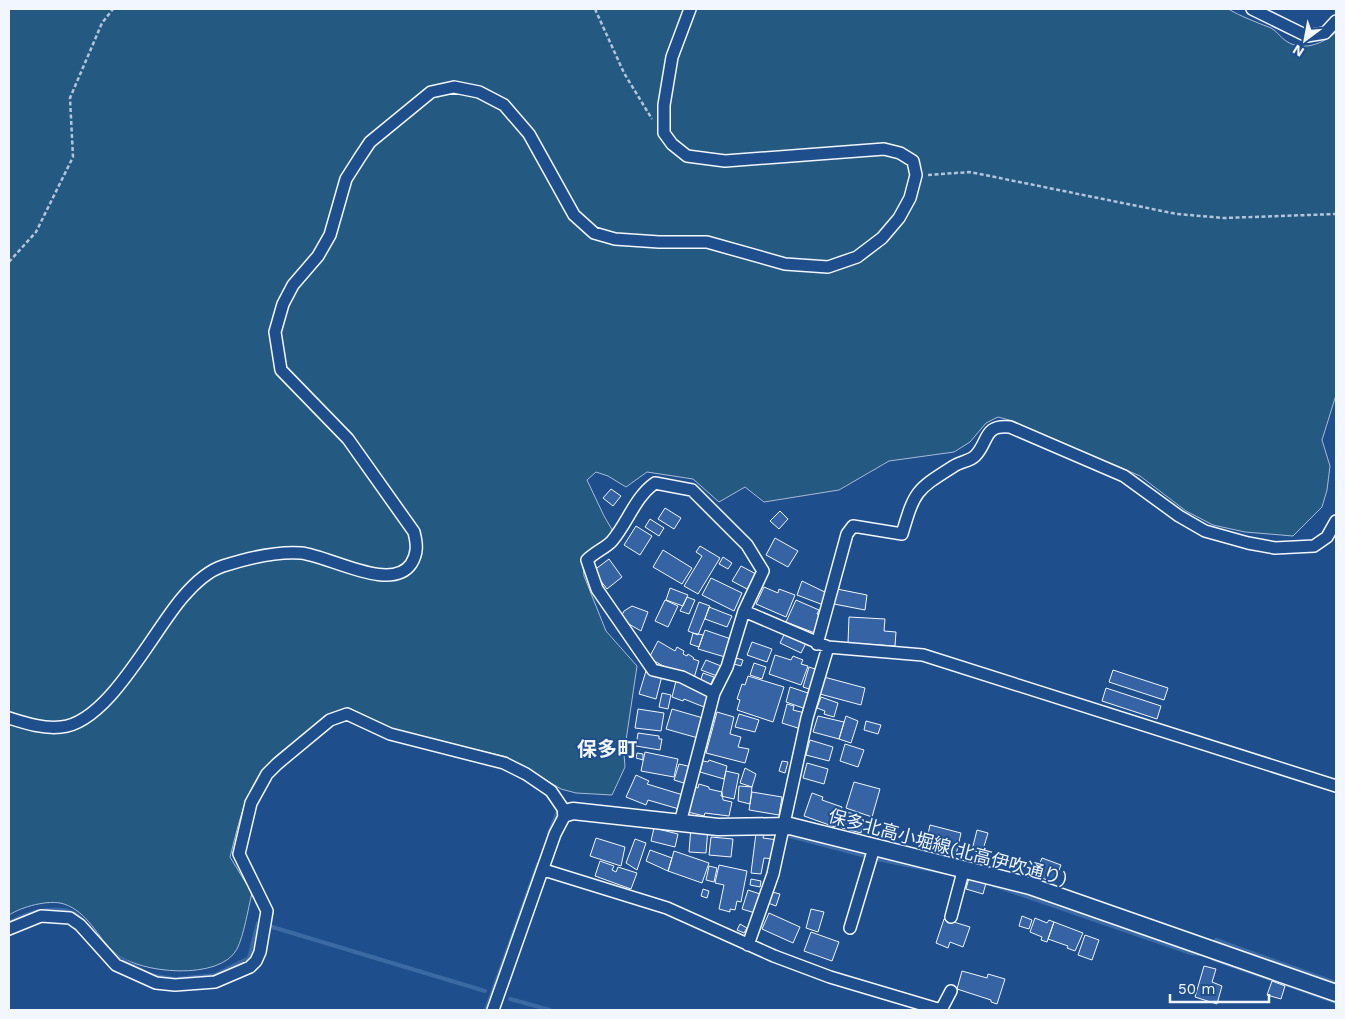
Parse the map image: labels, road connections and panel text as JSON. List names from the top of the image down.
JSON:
{
  "streets": {
    "street": ["保多北高小堀線(北高伊吹通り)"]
  },
  "districts": ["保多町"],
  "scale_bar": "50 m",
  "north": "bottom left"
}
